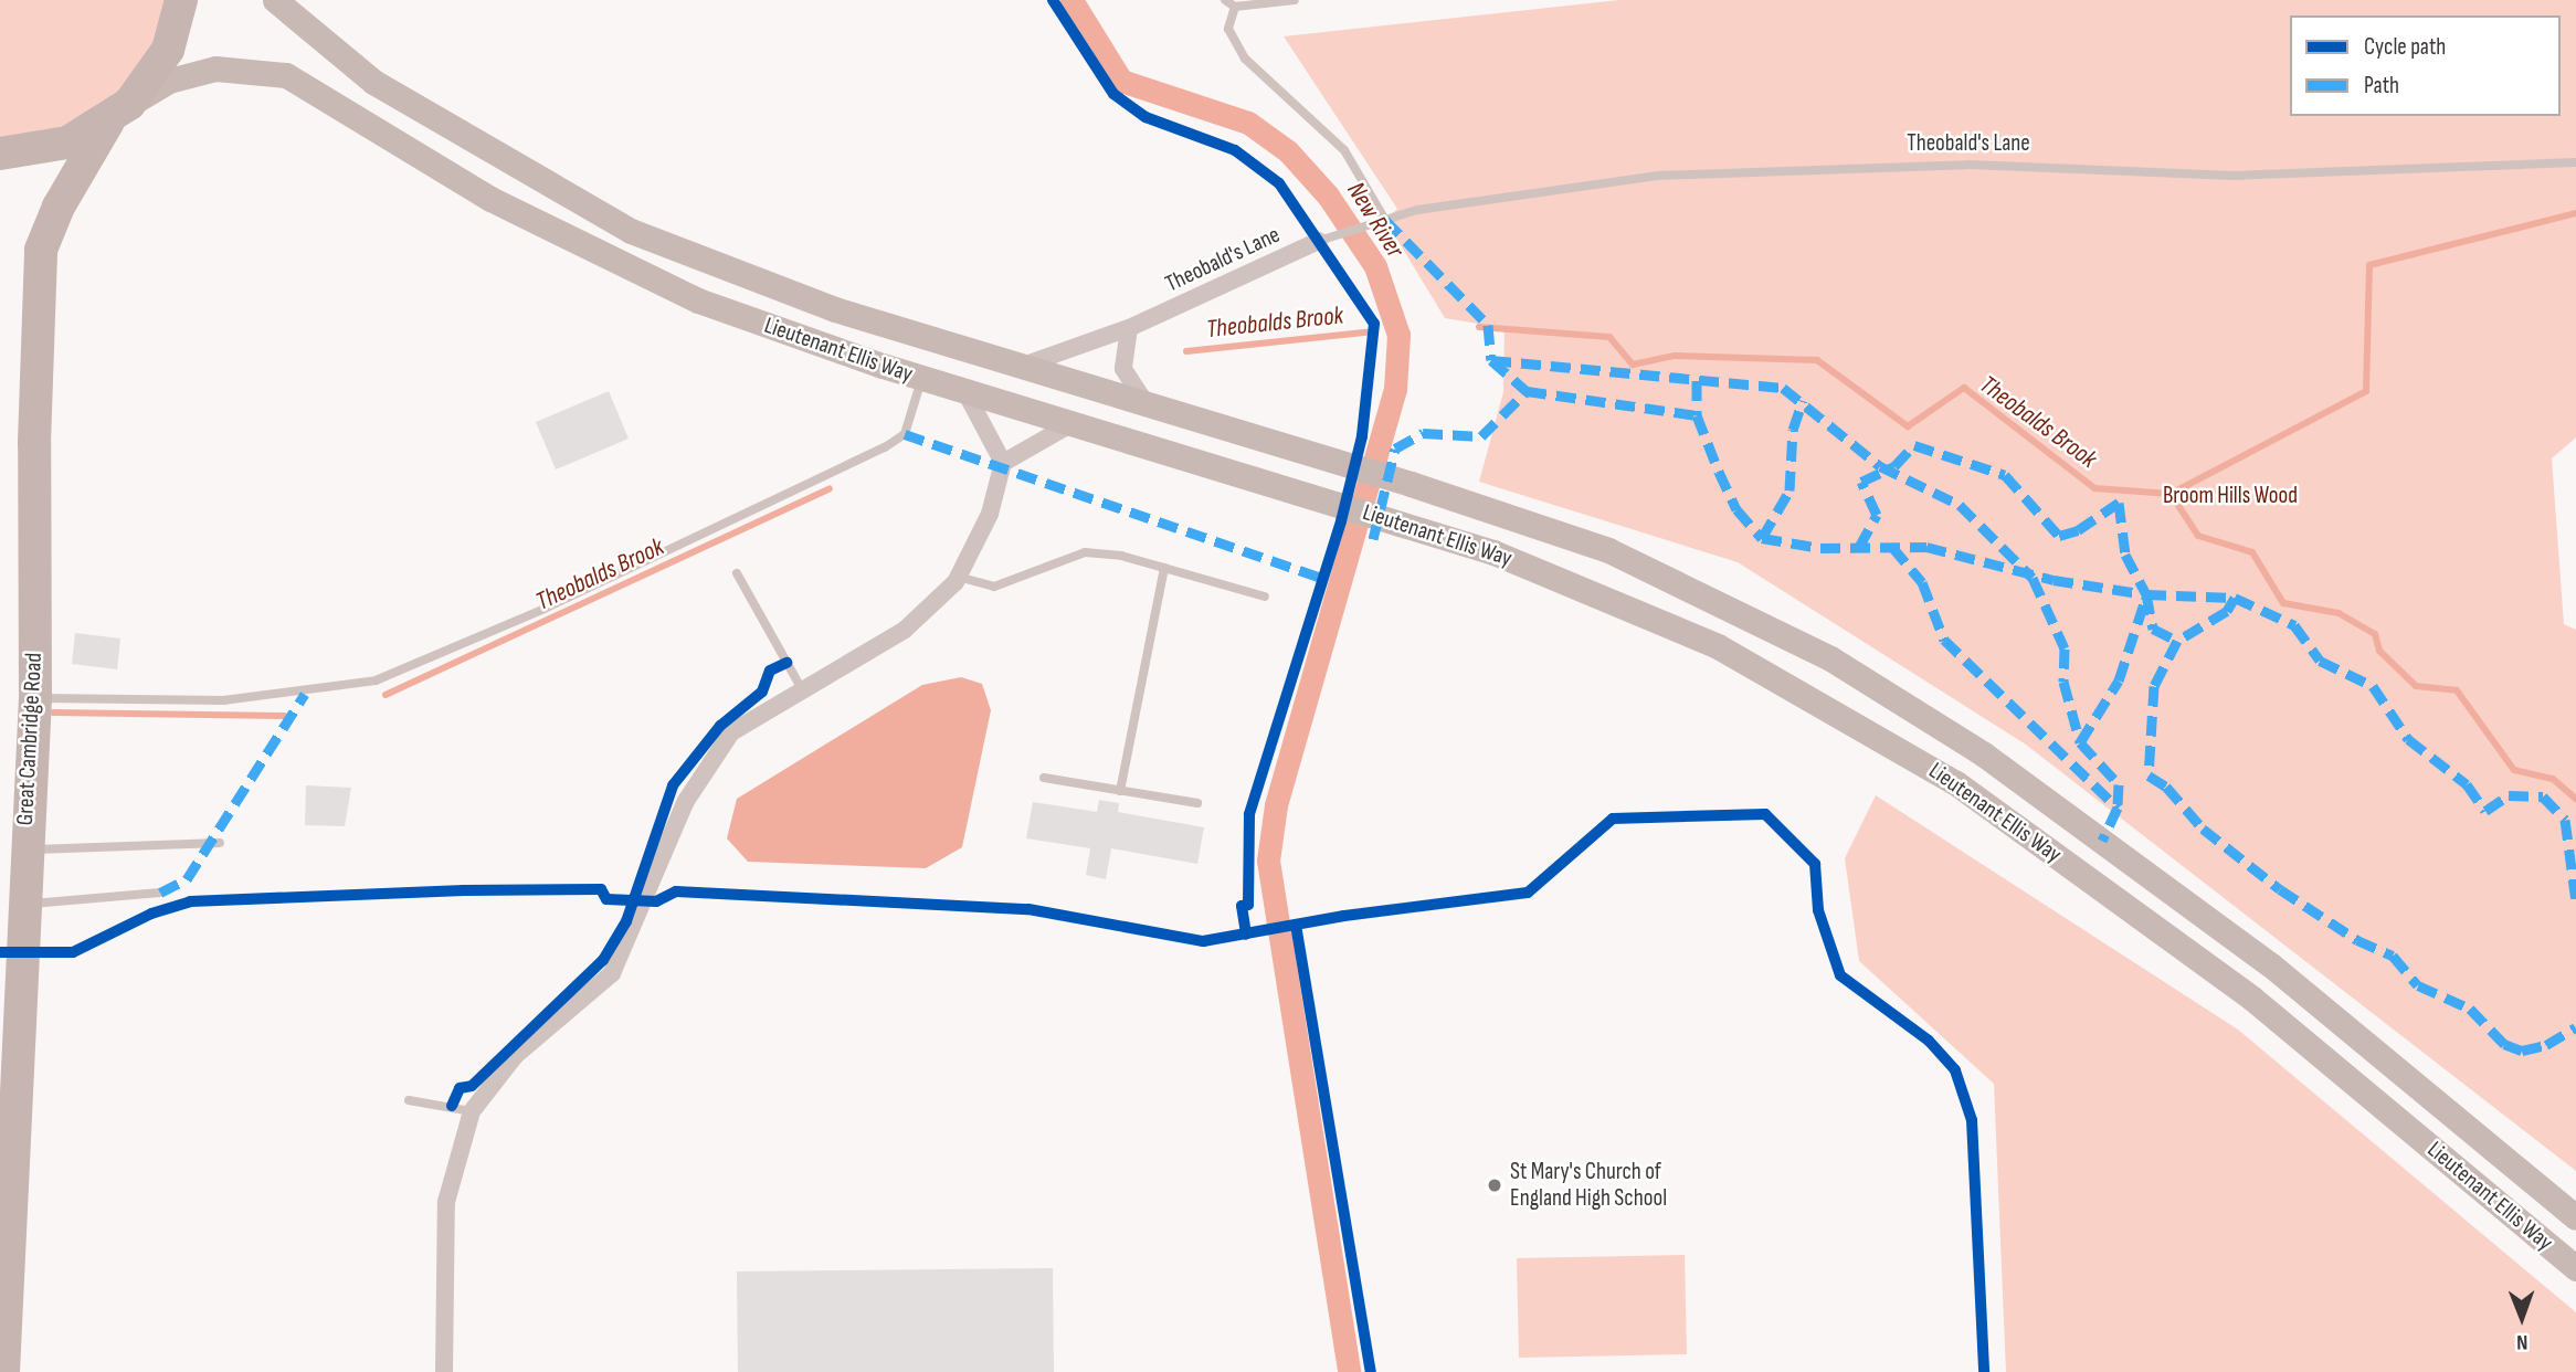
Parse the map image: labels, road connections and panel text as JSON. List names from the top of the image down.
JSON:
{
  "streets": {
    "highway": ["Great Cambridge Road"],
    "main road": ["Lieutenant Ellis Way"],
    "street": ["Theobald's Lane"]
  },
  "crossings": [
    ["Theobald's Lane", "Lieutenant Ellis Way"],
    ["Lieutenant Ellis Way", "Great Cambridge Road"]
  ],
  "water": ["New River", "Theobalds Brook"],
  "parks": ["Broom Hills Wood"],
  "places": ["St Mary's Church of England High School"],
  "legend": ["Cycle path", "Path"],
  "north": "bottom"
}
